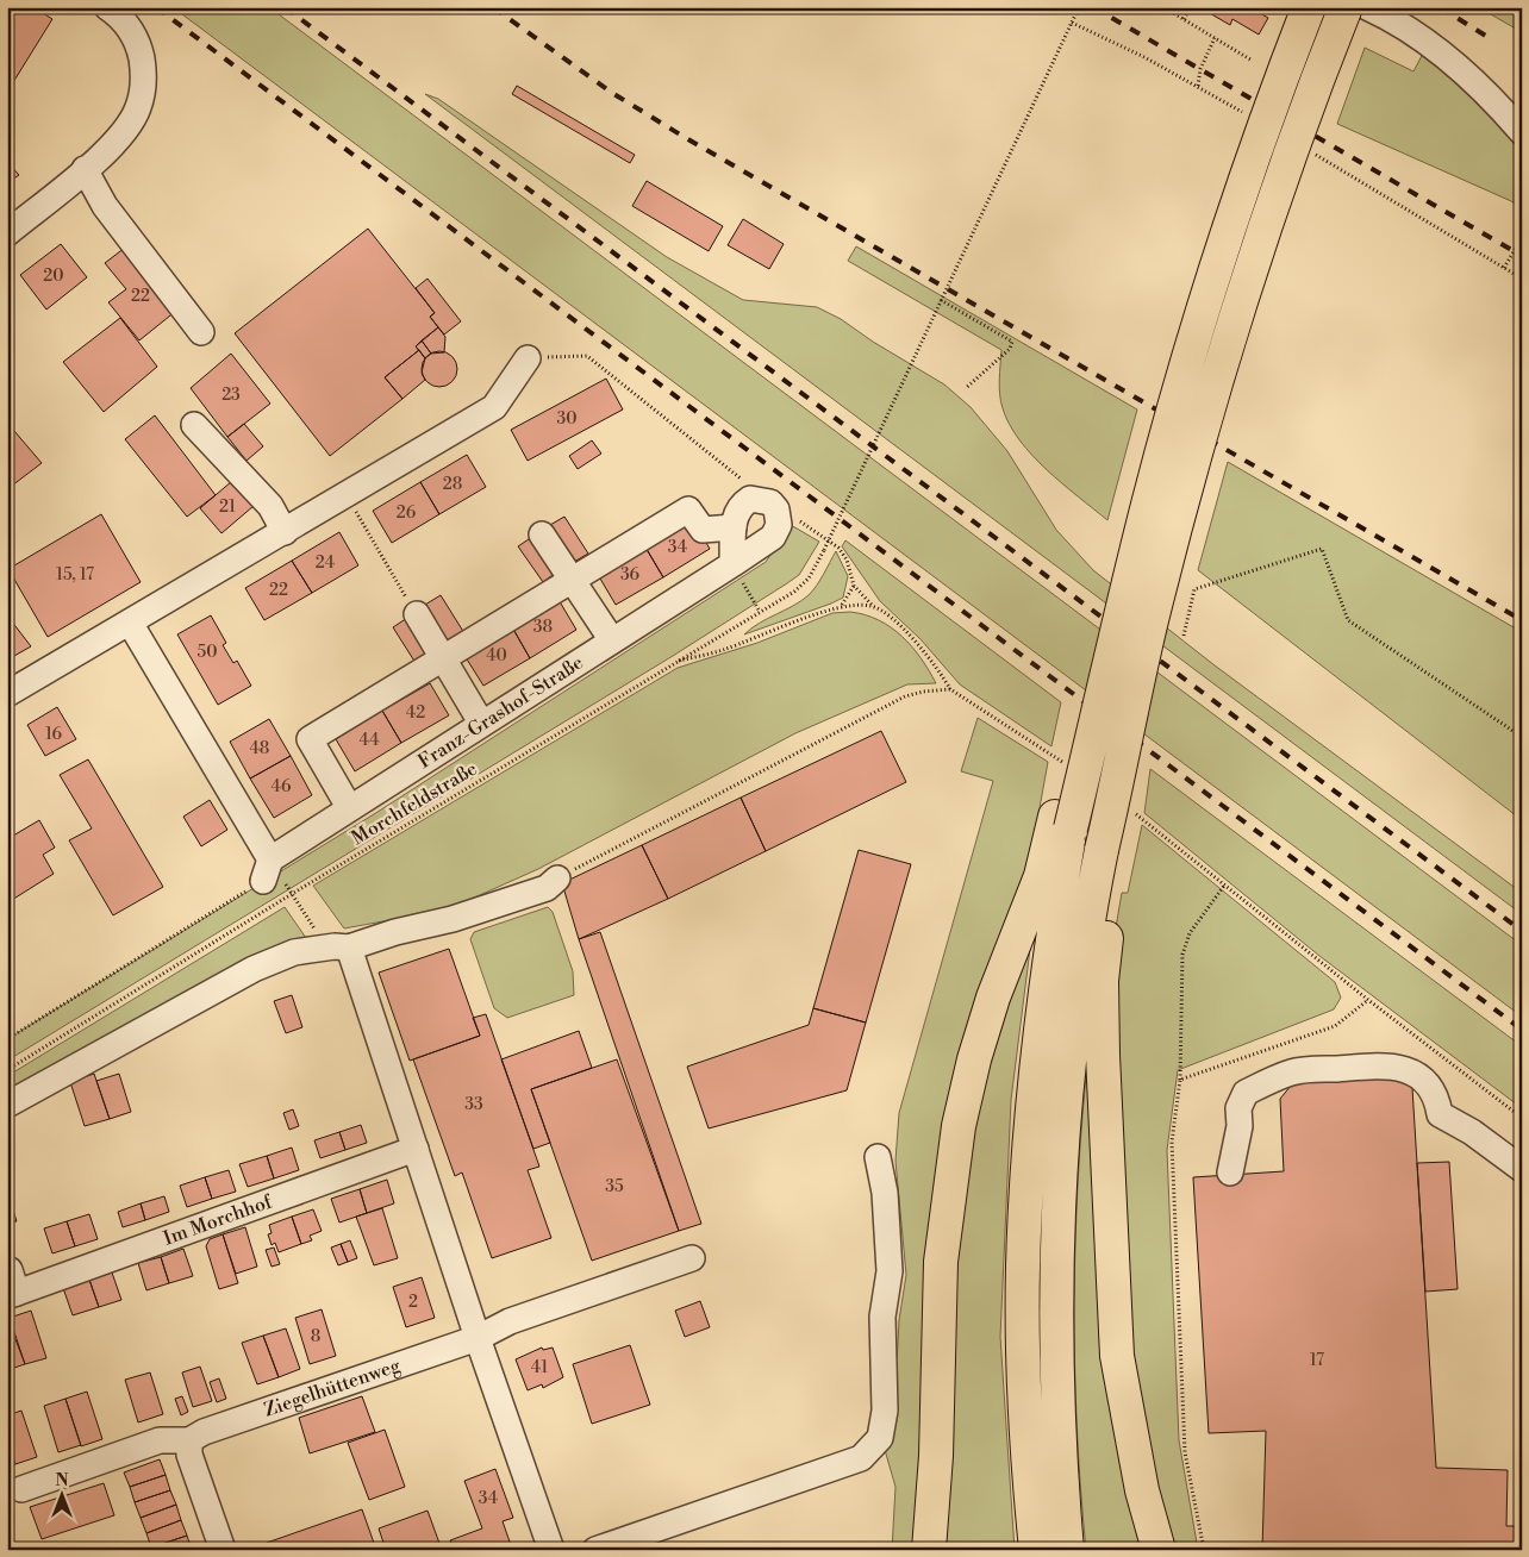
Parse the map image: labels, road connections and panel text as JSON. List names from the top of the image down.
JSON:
{
  "streets": {
    "street": ["Franz-Grashof-Straße", "Im Morchhof", "Ziegelhüttenweg"],
    "path": ["Morchfeldstraße"]
  },
  "house_numbers": [
    "20",
    "22",
    "23",
    "30",
    "28",
    "21",
    "26",
    "34",
    "24",
    "15, 17",
    "36",
    "22",
    "38",
    "50",
    "40",
    "42",
    "16",
    "44",
    "48",
    "46",
    "33",
    "35",
    "2",
    "8",
    "17",
    "41",
    "34"
  ],
  "north": "top"
}
